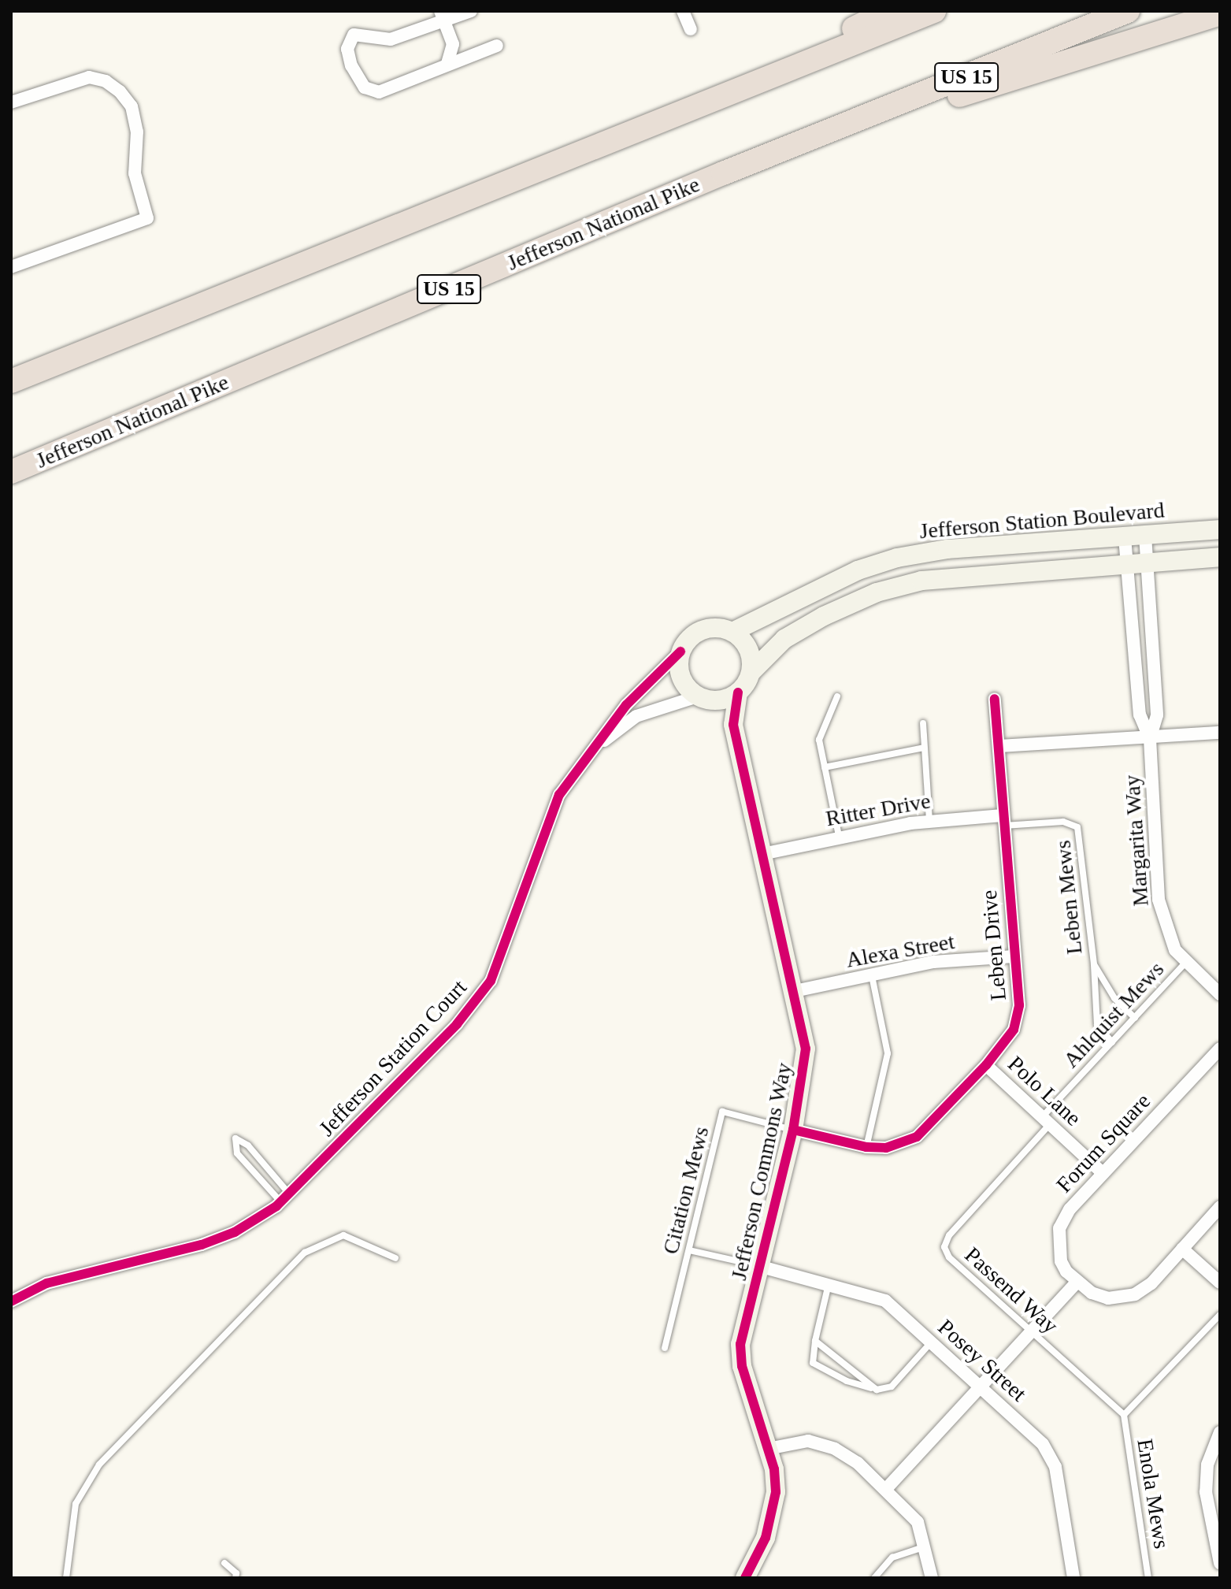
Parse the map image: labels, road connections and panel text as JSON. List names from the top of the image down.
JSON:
{
  "streets": {
    "highway": ["US 15", "Jefferson National Pike"],
    "street": [
      "Jefferson Station Boulevard",
      "Ritter Drive",
      "Margarita Way",
      "Leben Drive",
      "Alexa Street",
      "Jefferson Station Court",
      "Polo Lane",
      "Forum Square",
      "Jefferson Commons Way",
      "Posey Street"
    ],
    "lane": [
      "Leben Mews",
      "Ahlquist Mews",
      "Citation Mews",
      "Passend Way",
      "Enola Mews"
    ]
  },
  "crossings": [
    ["Jefferson Station Boulevard", "Margarita Way"],
    ["Jefferson Station Boulevard", "Jefferson Station Court"],
    ["Jefferson Station Boulevard", "Jefferson Commons Way"],
    ["Ritter Drive", "Leben Mews"],
    ["Ritter Drive", "Leben Drive"],
    ["Ritter Drive", "Jefferson Commons Way"],
    ["Margarita Way", "Ahlquist Mews"],
    ["Leben Mews", "Leben Drive"],
    ["Leben Mews", "Ahlquist Mews"],
    ["Leben Drive", "Alexa Street"],
    ["Leben Drive", "Polo Lane"],
    ["Leben Drive", "Jefferson Commons Way"],
    ["Leben Drive", "Citation Mews"],
    ["Alexa Street", "Jefferson Commons Way"],
    ["Ahlquist Mews", "Polo Lane"],
    ["Ahlquist Mews", "Passend Way"],
    ["Jefferson Station Court", "Jefferson Commons Way"],
    ["Polo Lane", "Forum Square"],
    ["Polo Lane", "Passend Way"],
    ["Jefferson Commons Way", "Citation Mews"],
    ["Jefferson Commons Way", "Posey Street"],
    ["Passend Way", "Enola Mews"]
  ]
}
